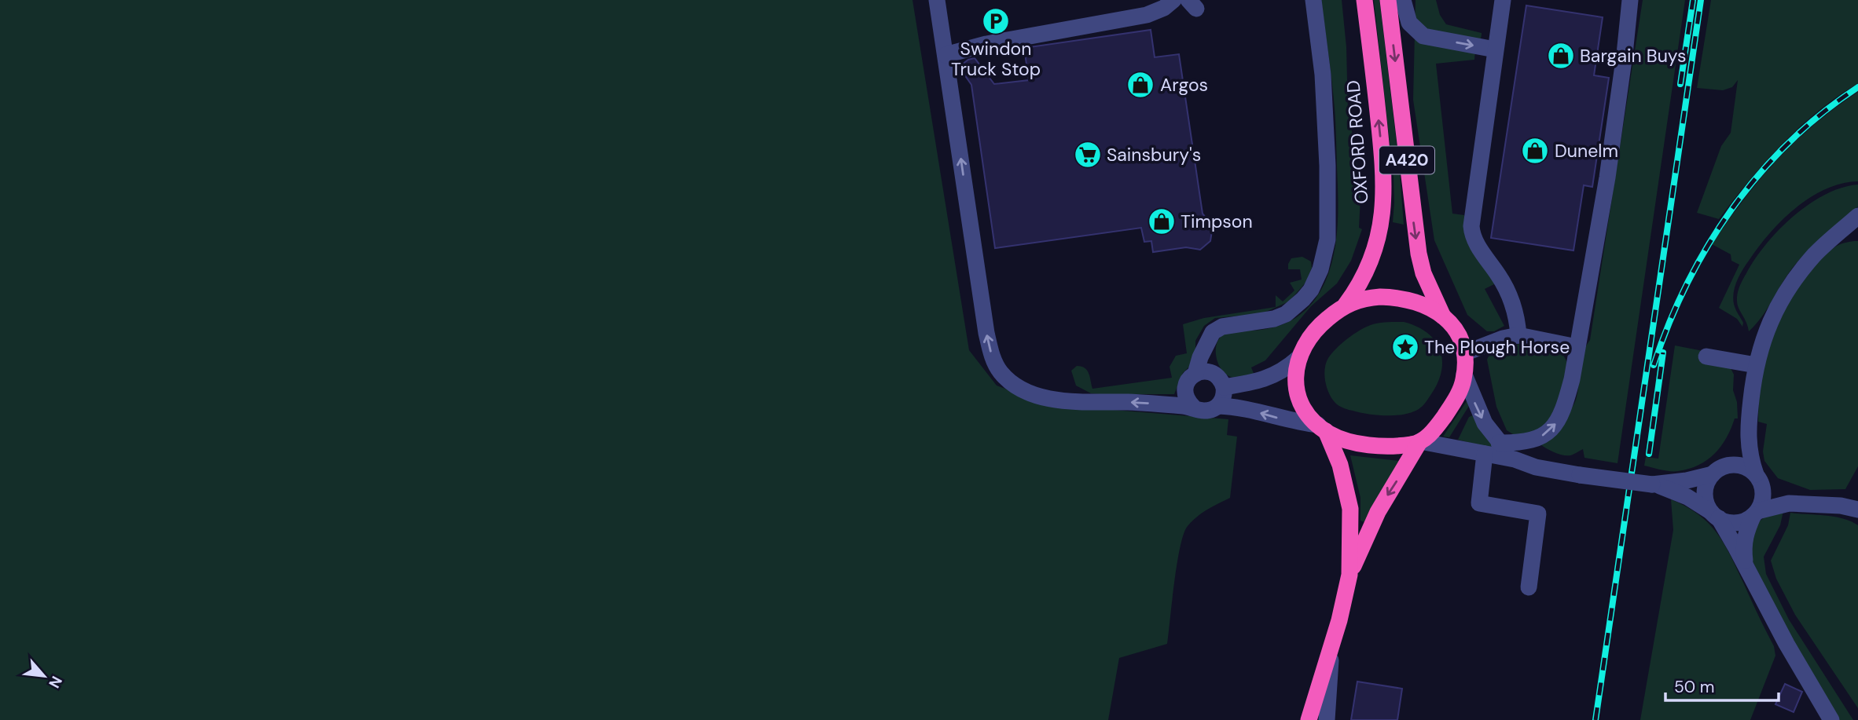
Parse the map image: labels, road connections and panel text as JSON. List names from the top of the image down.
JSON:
{
  "streets": {
    "highway": ["OXFORD ROAD", "A420"]
  },
  "crossings": [
    ["OXFORD ROAD", "A420"]
  ],
  "places": {
    "parking": ["Swindon Truck Stop"],
    "shop": [
      "Bargain Buys",
      "Argos",
      "Dunelm",
      "Timpson"
    ],
    "supermarket": ["Sainsbury's"],
    "place": ["The Plough Horse"]
  },
  "scale_bar": "50 m",
  "north": "bottom right"
}
